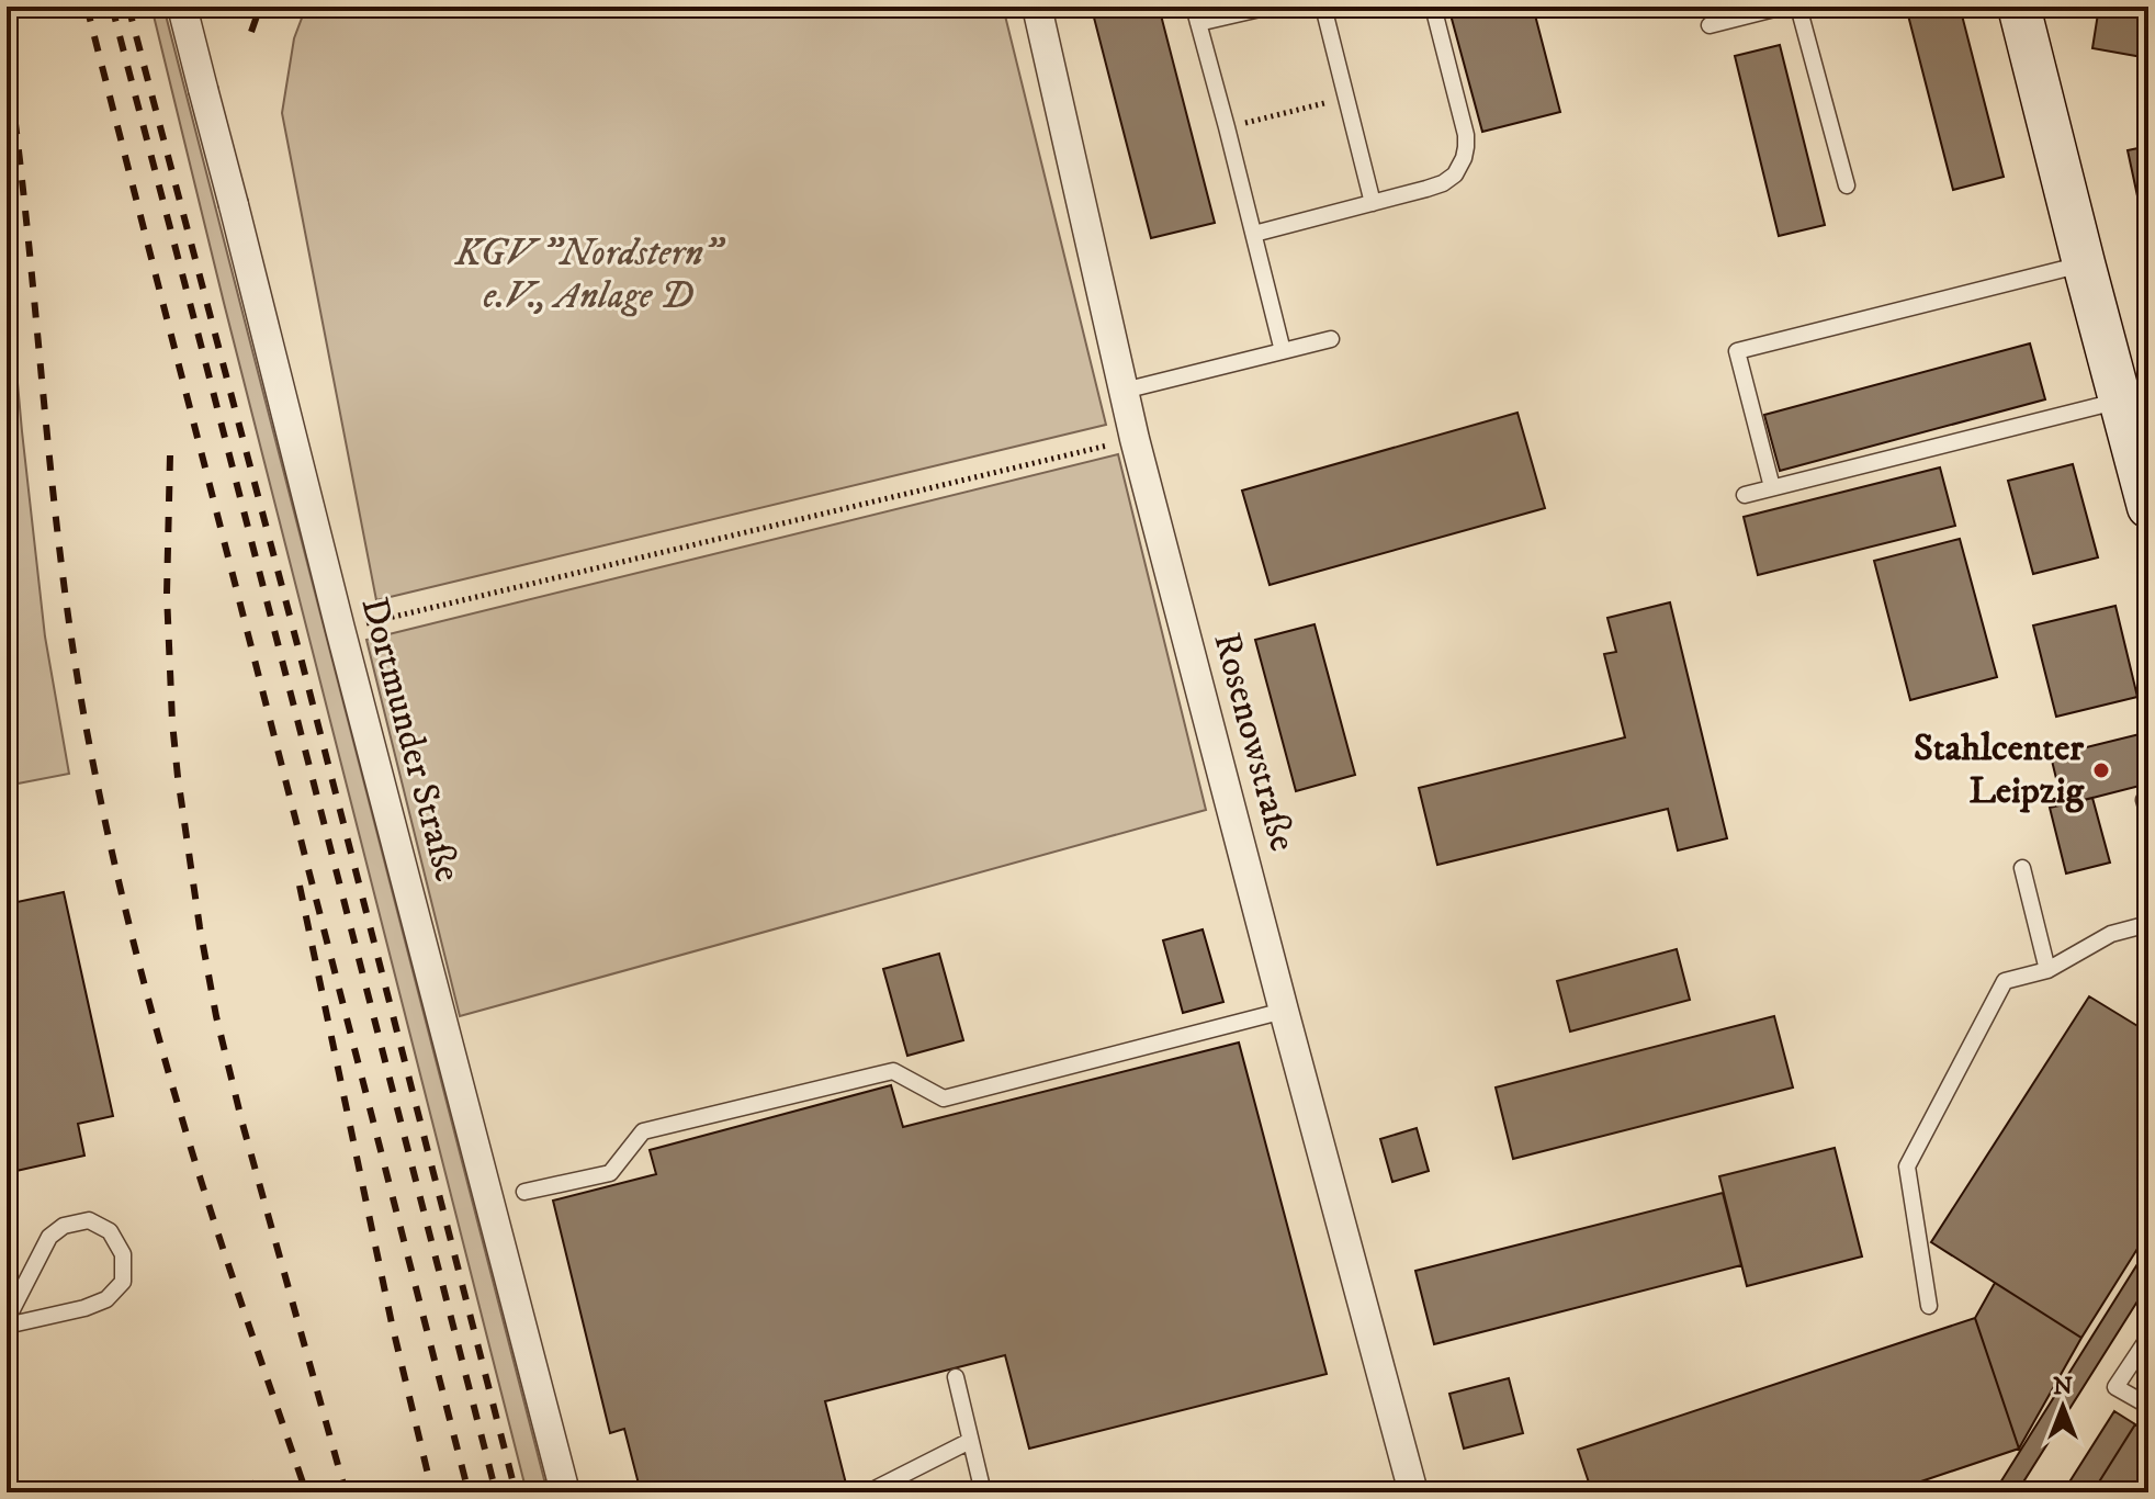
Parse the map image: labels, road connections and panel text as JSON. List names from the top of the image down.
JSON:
{
  "streets": {
    "street": ["Dortmunder Straße", "Rosenowstraße"]
  },
  "parks": ["KGV \"Nordstern\" e.V., Anlage D"],
  "places": ["Stahlcenter Leipzig"],
  "north": "top"
}
